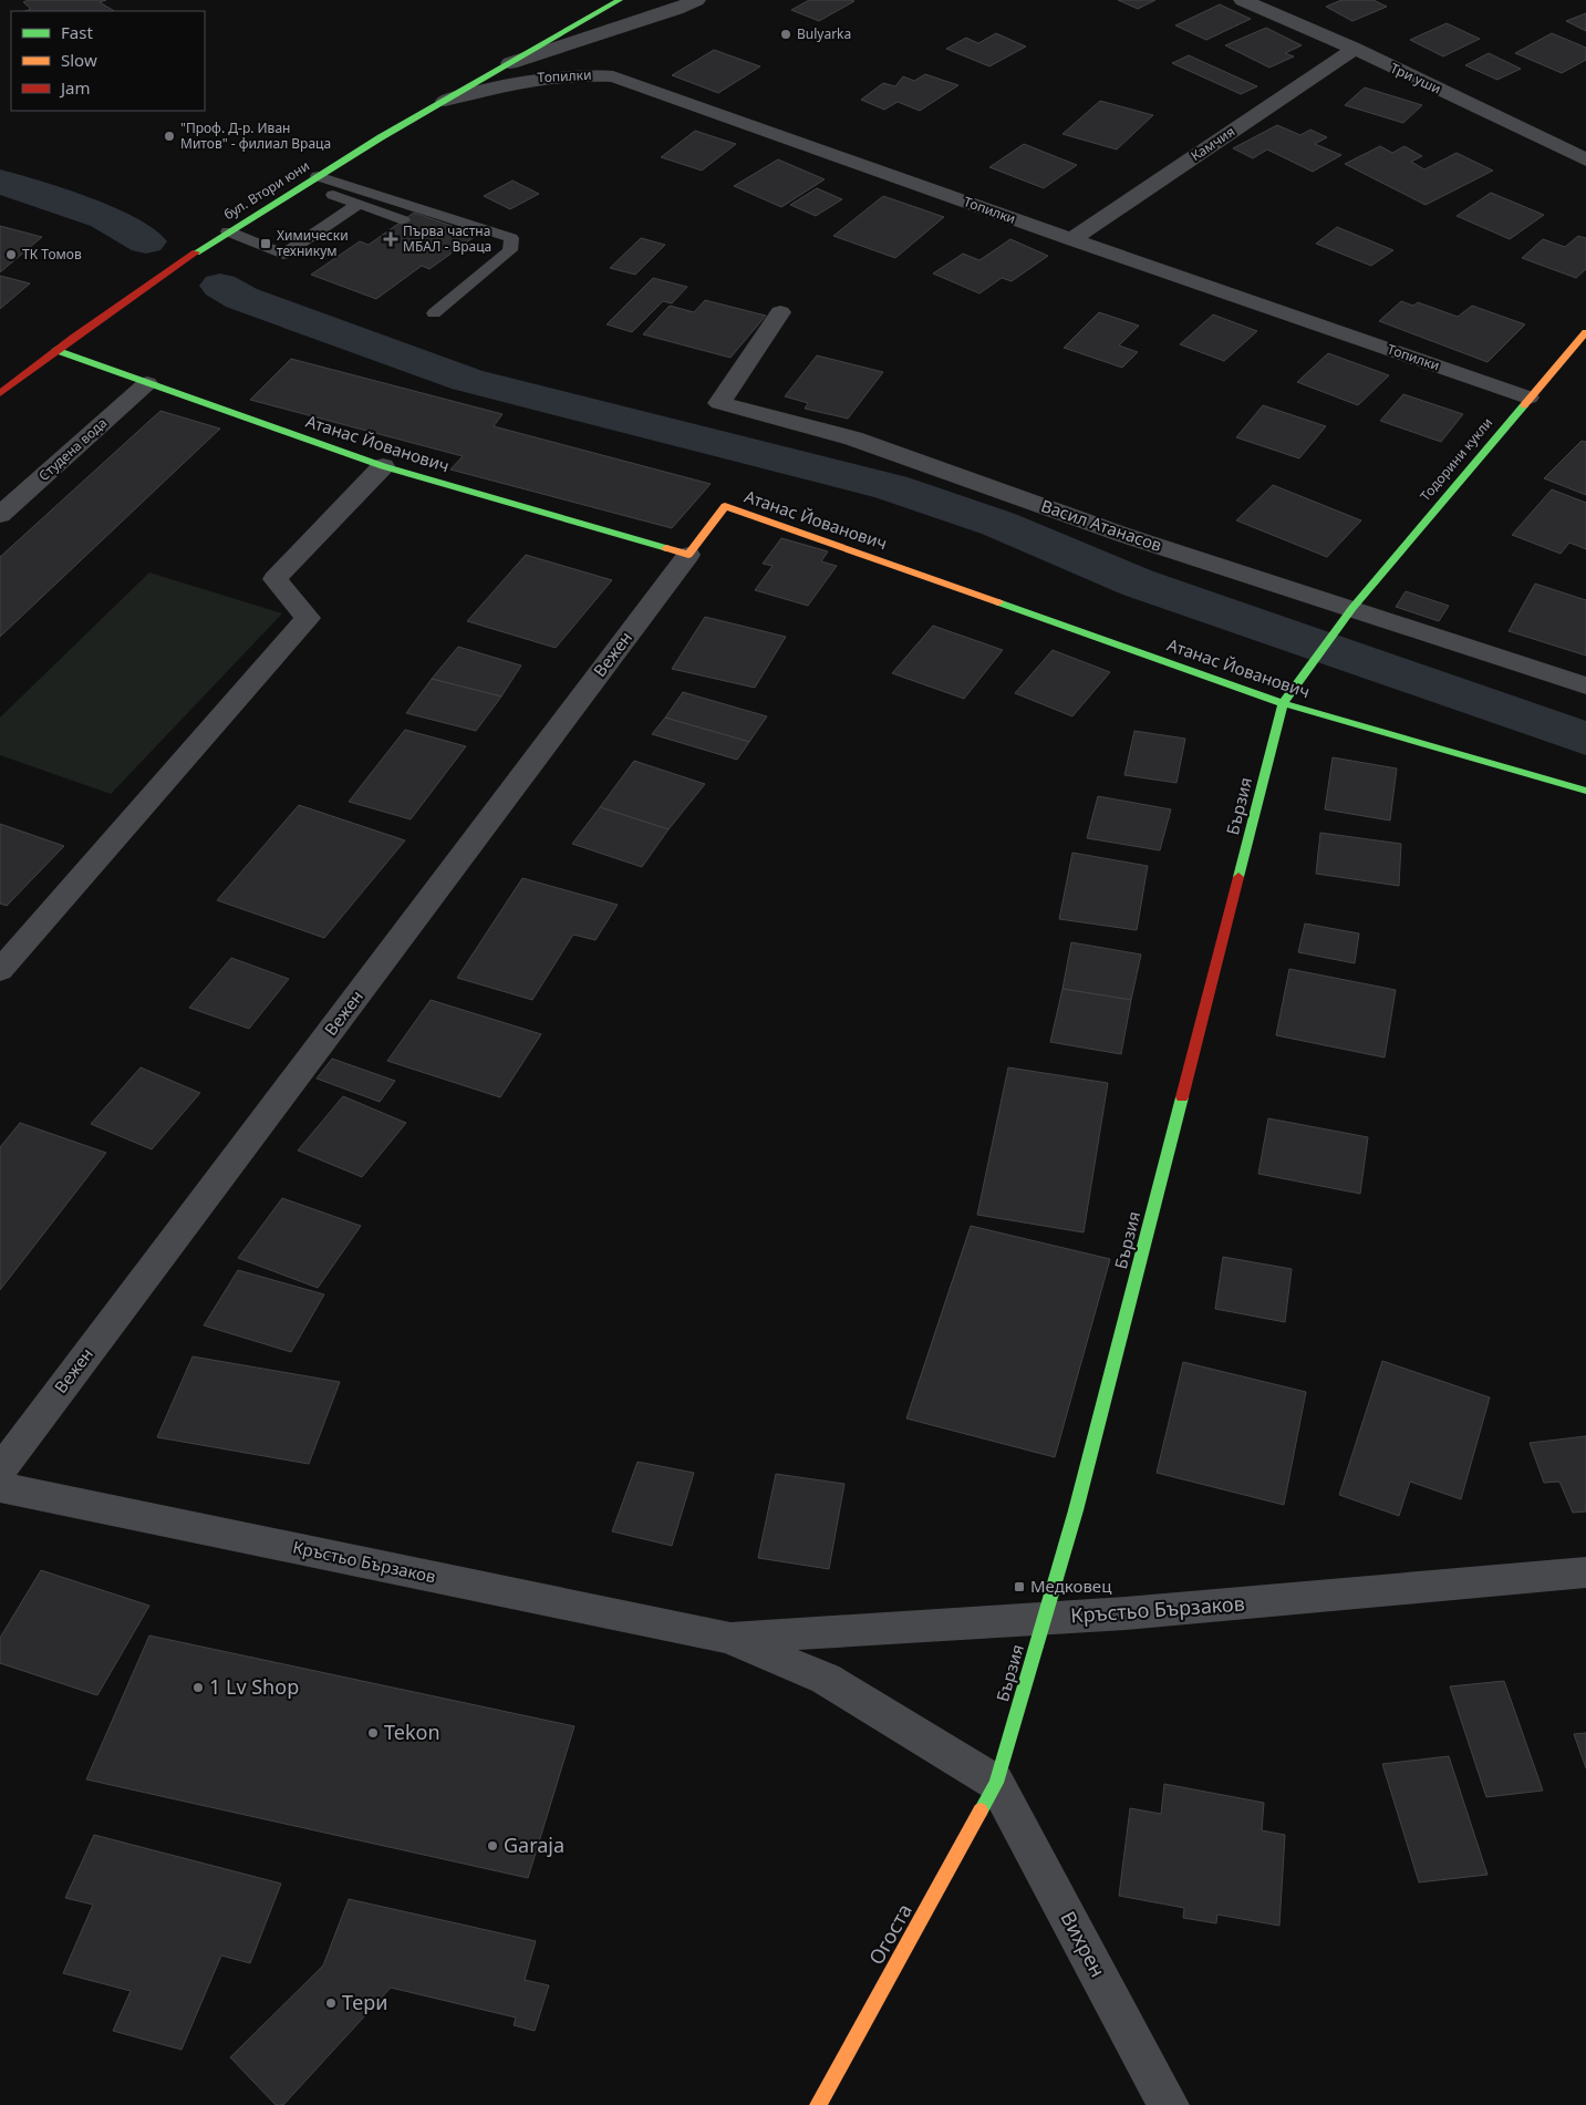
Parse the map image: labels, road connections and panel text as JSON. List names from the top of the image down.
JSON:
{
  "streets": {
    "street": [
      "Топилки",
      "Три уши",
      "Камчия",
      "бул. Втори юни",
      "Атанас Йованович",
      "Студена вода",
      "Тодорини кукли",
      "Васил Атанасов",
      "Вежен",
      "Бързия",
      "Кръстьо Бързаков",
      "Огоста",
      "Вихрен"
    ]
  },
  "crossings": [
    ["Топилки", "Камчия"],
    ["Топилки", "бул. Втори юни"],
    ["Топилки", "Тодорини кукли"],
    ["Три уши", "Камчия"],
    ["бул. Втори юни", "Атанас Йованович"],
    ["Атанас Йованович", "Студена вода"],
    ["Атанас Йованович", "Тодорини кукли"],
    ["Атанас Йованович", "Вежен"],
    ["Атанас Йованович", "Бързия"],
    ["Тодорини кукли", "Васил Атанасов"],
    ["Тодорини кукли", "Бързия"],
    ["Бързия", "Кръстьо Бързаков"],
    ["Бързия", "Огоста"],
    ["Бързия", "Вихрен"],
    ["Кръстьо Бързаков", "Огоста"],
    ["Кръстьо Бързаков", "Вихрен"],
    ["Огоста", "Вихрен"]
  ],
  "places": {
    "other": [
      "Bulyarka",
      "\"Проф. Д-р. Иван Митов\" - филиал Враца",
      "ТК Томов",
      "1 Lv Shop",
      "Tekon",
      "Garaja",
      "Тери"
    ],
    "health": ["Първа частна МБАЛ - Враца"],
    "transit": ["Химически техникум", "Медковец"]
  },
  "legend": ["Fast", "Slow", "Jam"]
}
